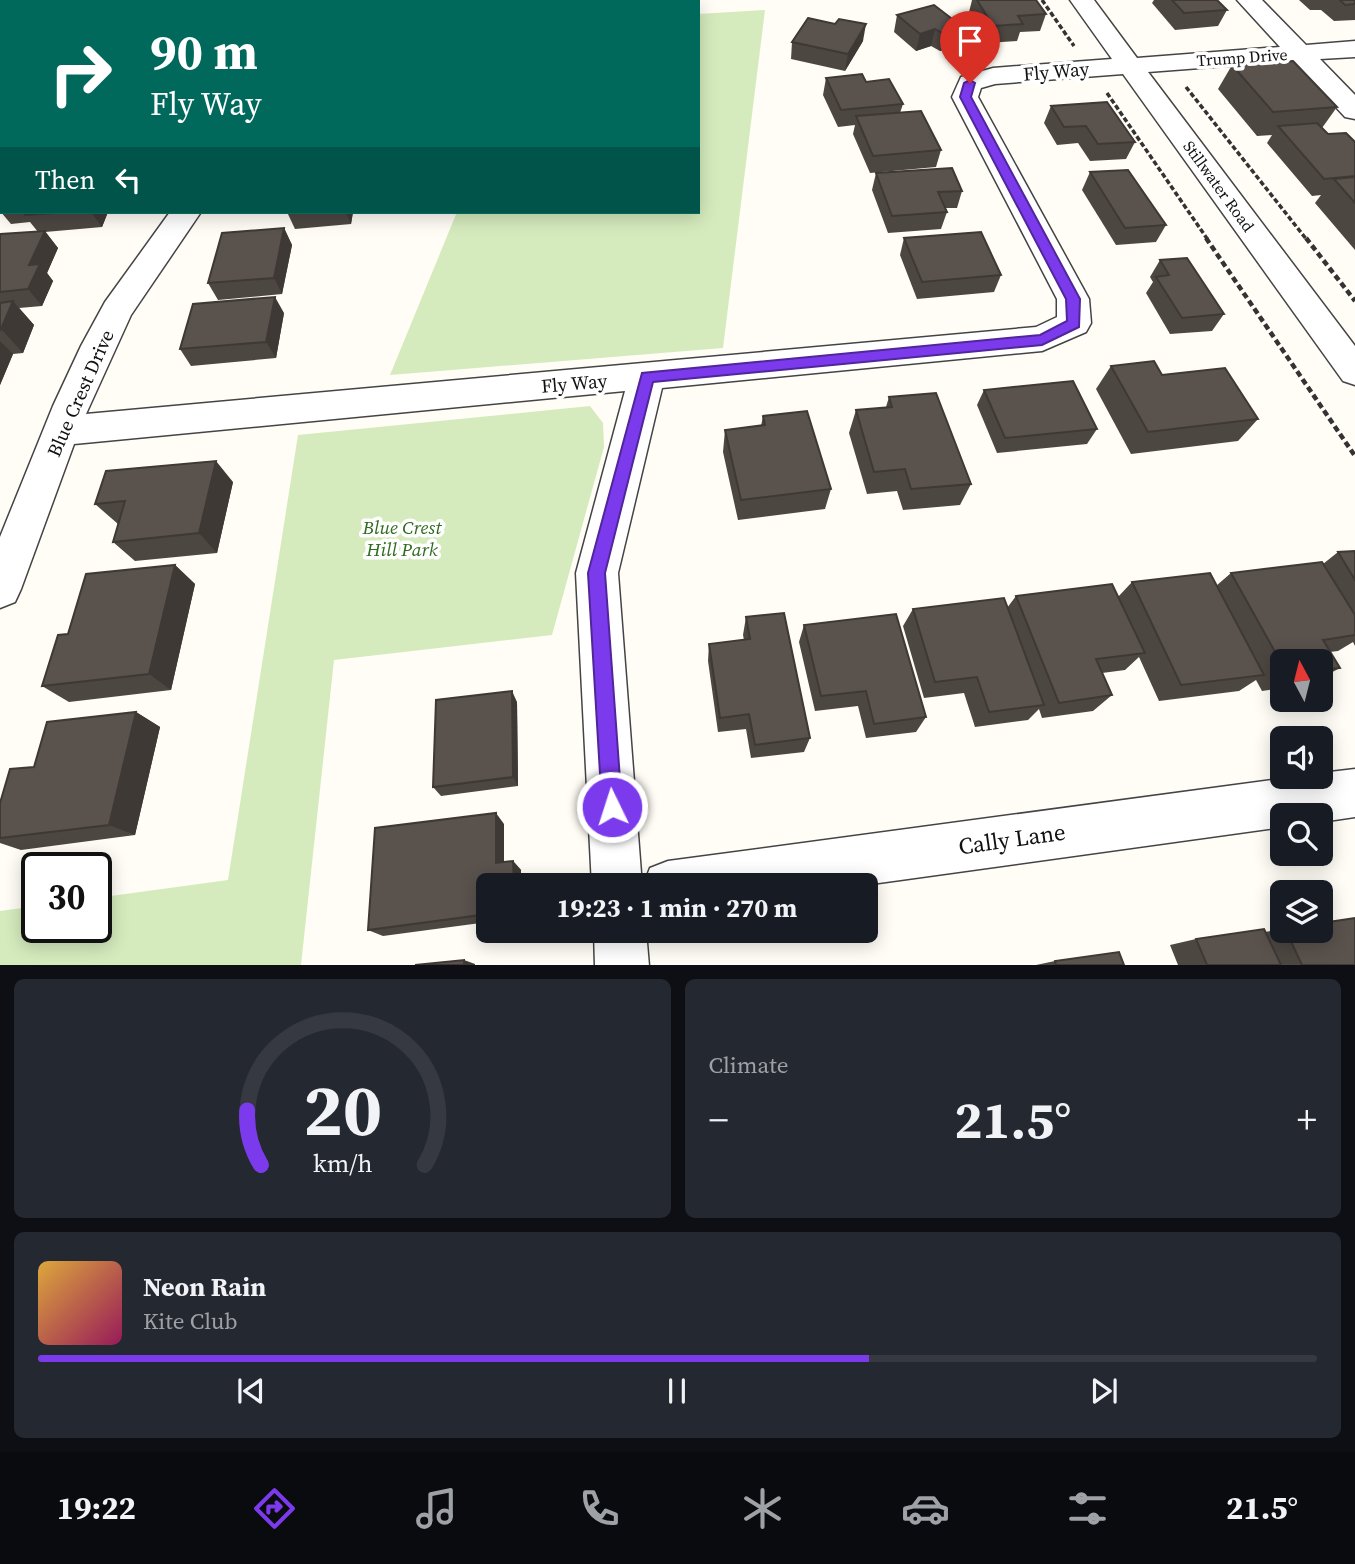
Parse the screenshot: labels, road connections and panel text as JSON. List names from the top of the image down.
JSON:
{
  "streets": {
    "street": [
      "Trump Drive",
      "Fly Way",
      "Stillwater Road",
      "Blue Crest Drive",
      "Cally Lane"
    ]
  },
  "crossings": [
    ["Trump Drive", "Fly Way"],
    ["Trump Drive", "Stillwater Road"],
    ["Fly Way", "Stillwater Road"],
    ["Fly Way", "Blue Crest Drive"]
  ],
  "parks": ["Blue Crest Hill Park"],
  "north": "top",
  "page": {
    "turn": ["90 m", "Fly Way"],
    "then": "Then",
    "limit": "30",
    "trip": "19:23 · 1 min · 270 m",
    "tile": "Climate",
    "heat": ["−", "21.5°", "+"],
    "song": ["Neon Rain", "Kite Club"],
    "tabs": ["19:22", "21.5°"],
    "gauge": ["20", "km/h"]
  }
}
